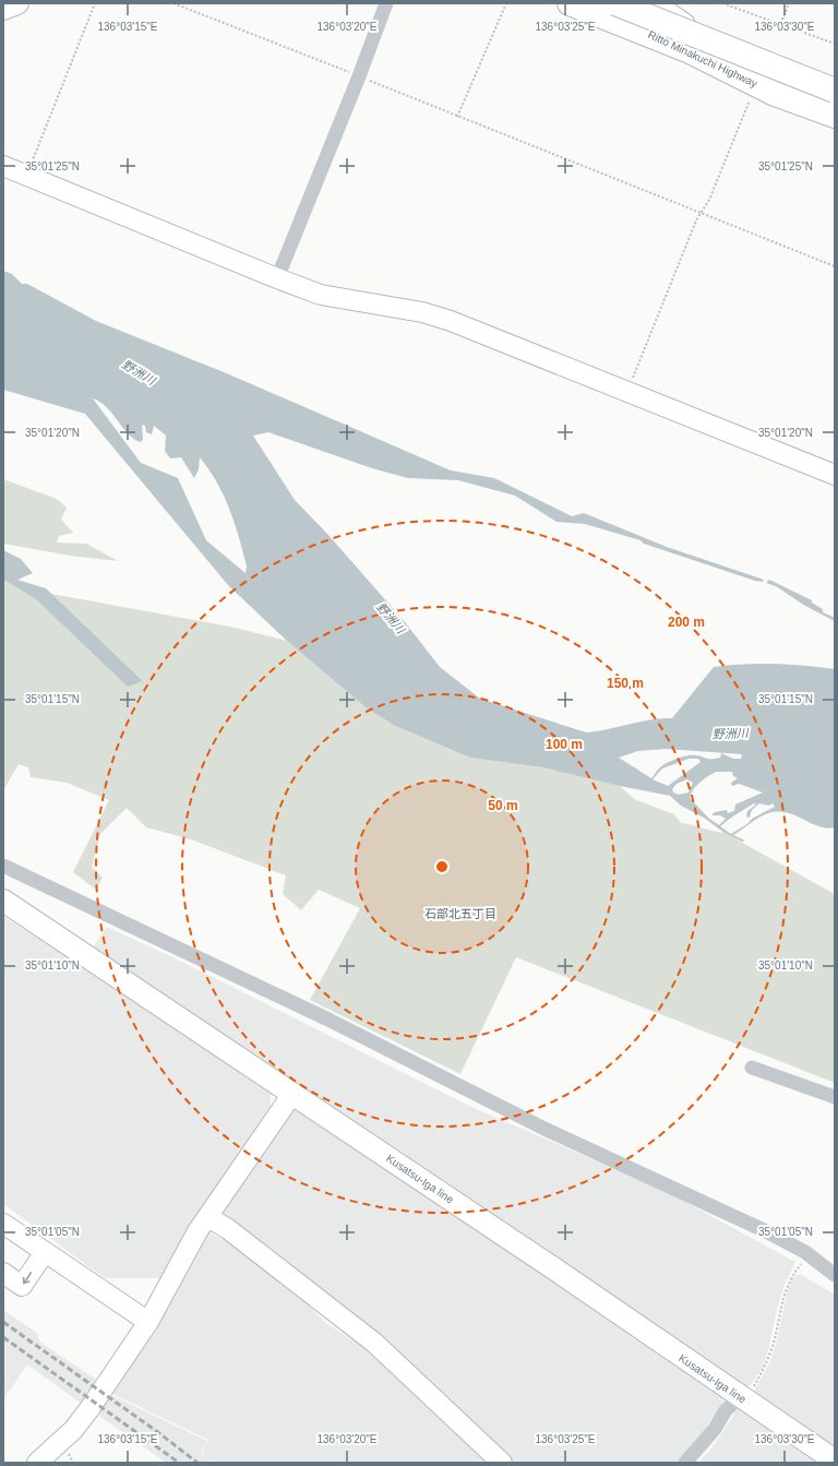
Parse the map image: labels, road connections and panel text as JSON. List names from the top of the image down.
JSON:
{
  "streets": {
    "highway": ["Ritto Minakuchi Highway"],
    "main road": ["Kusatsu-Iga line"]
  },
  "districts": ["石部北五丁目"],
  "water": ["野洲川"],
  "coordinates": [
    "136°03'15\"E",
    "136°03'20\"E",
    "136°03'25\"E",
    "136°03'30\"E",
    "35°01'25\"N",
    "35°01'20\"N",
    "35°01'15\"N",
    "35°01'10\"N",
    "35°01'05\"N"
  ],
  "rings": [
    "200 m",
    "150 m",
    "100 m",
    "50 m"
  ]
}
